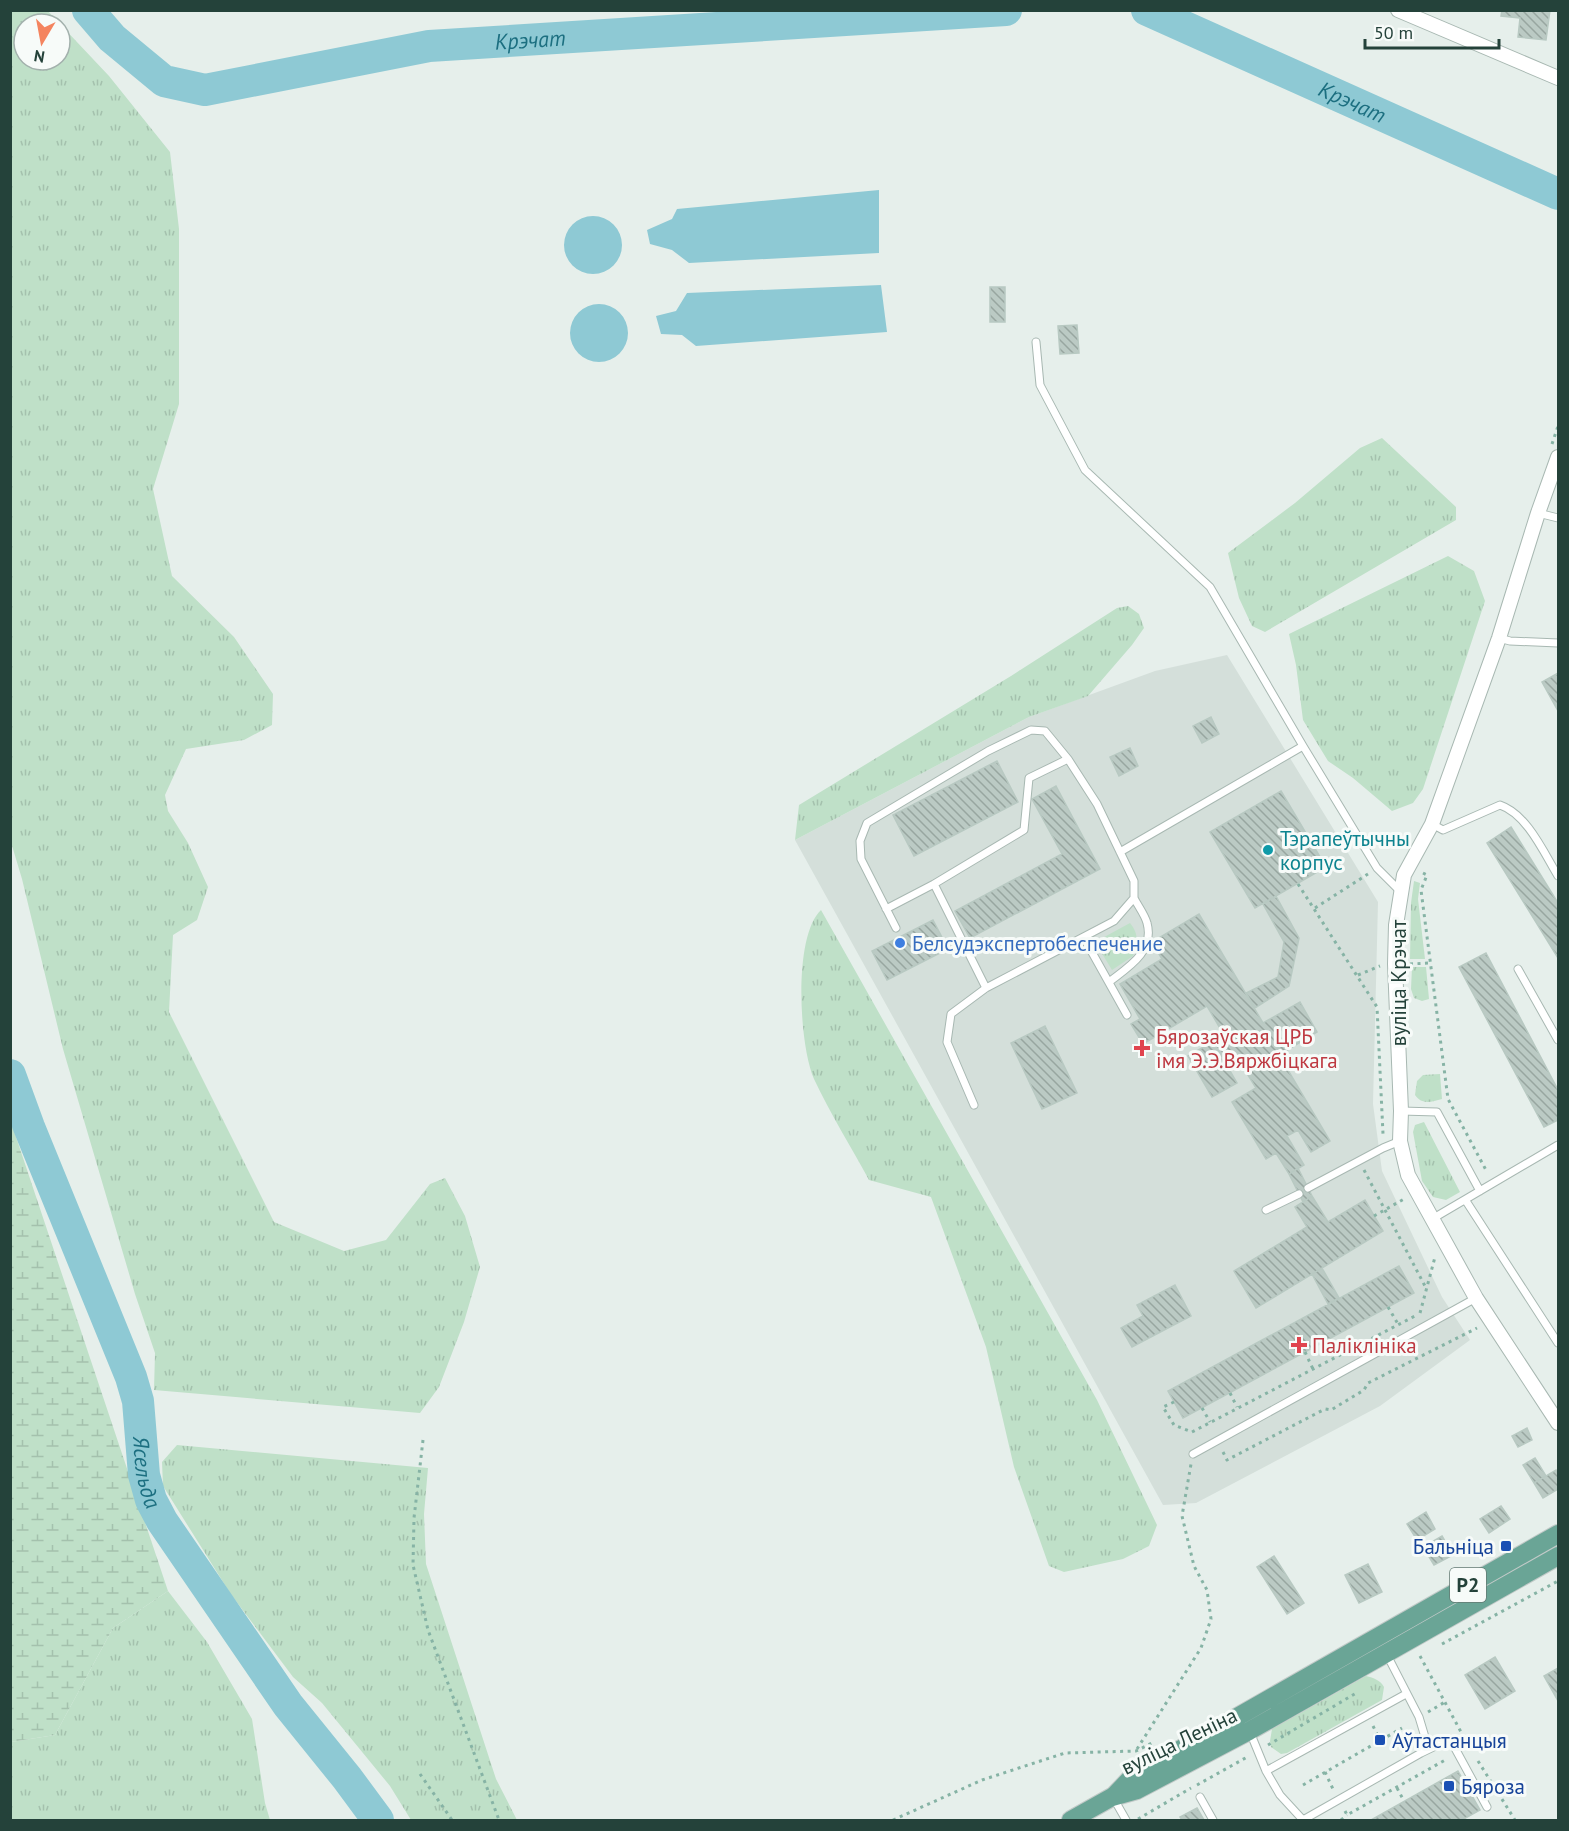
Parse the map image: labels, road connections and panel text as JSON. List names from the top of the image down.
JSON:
{
  "streets": {
    "main road": ["Р2", "вуліца Леніна"],
    "street": ["вуліца Крэчат"]
  },
  "crossings": [
    ["Р2", "вуліца Леніна"]
  ],
  "water": ["Крэчат", "Ясельда"],
  "places": {
    "other": ["Тэрапеўтычны корпус", "Белсудэкспертобеспечение"],
    "health": ["Бярозаўская ЦРБ імя Э.Э.Вяржбіцкага", "Паліклініка"],
    "transit": ["Бальніца", "Аўтастанцыя", "Бяроза"]
  },
  "scale_bar": "50 m",
  "north": "bottom"
}
